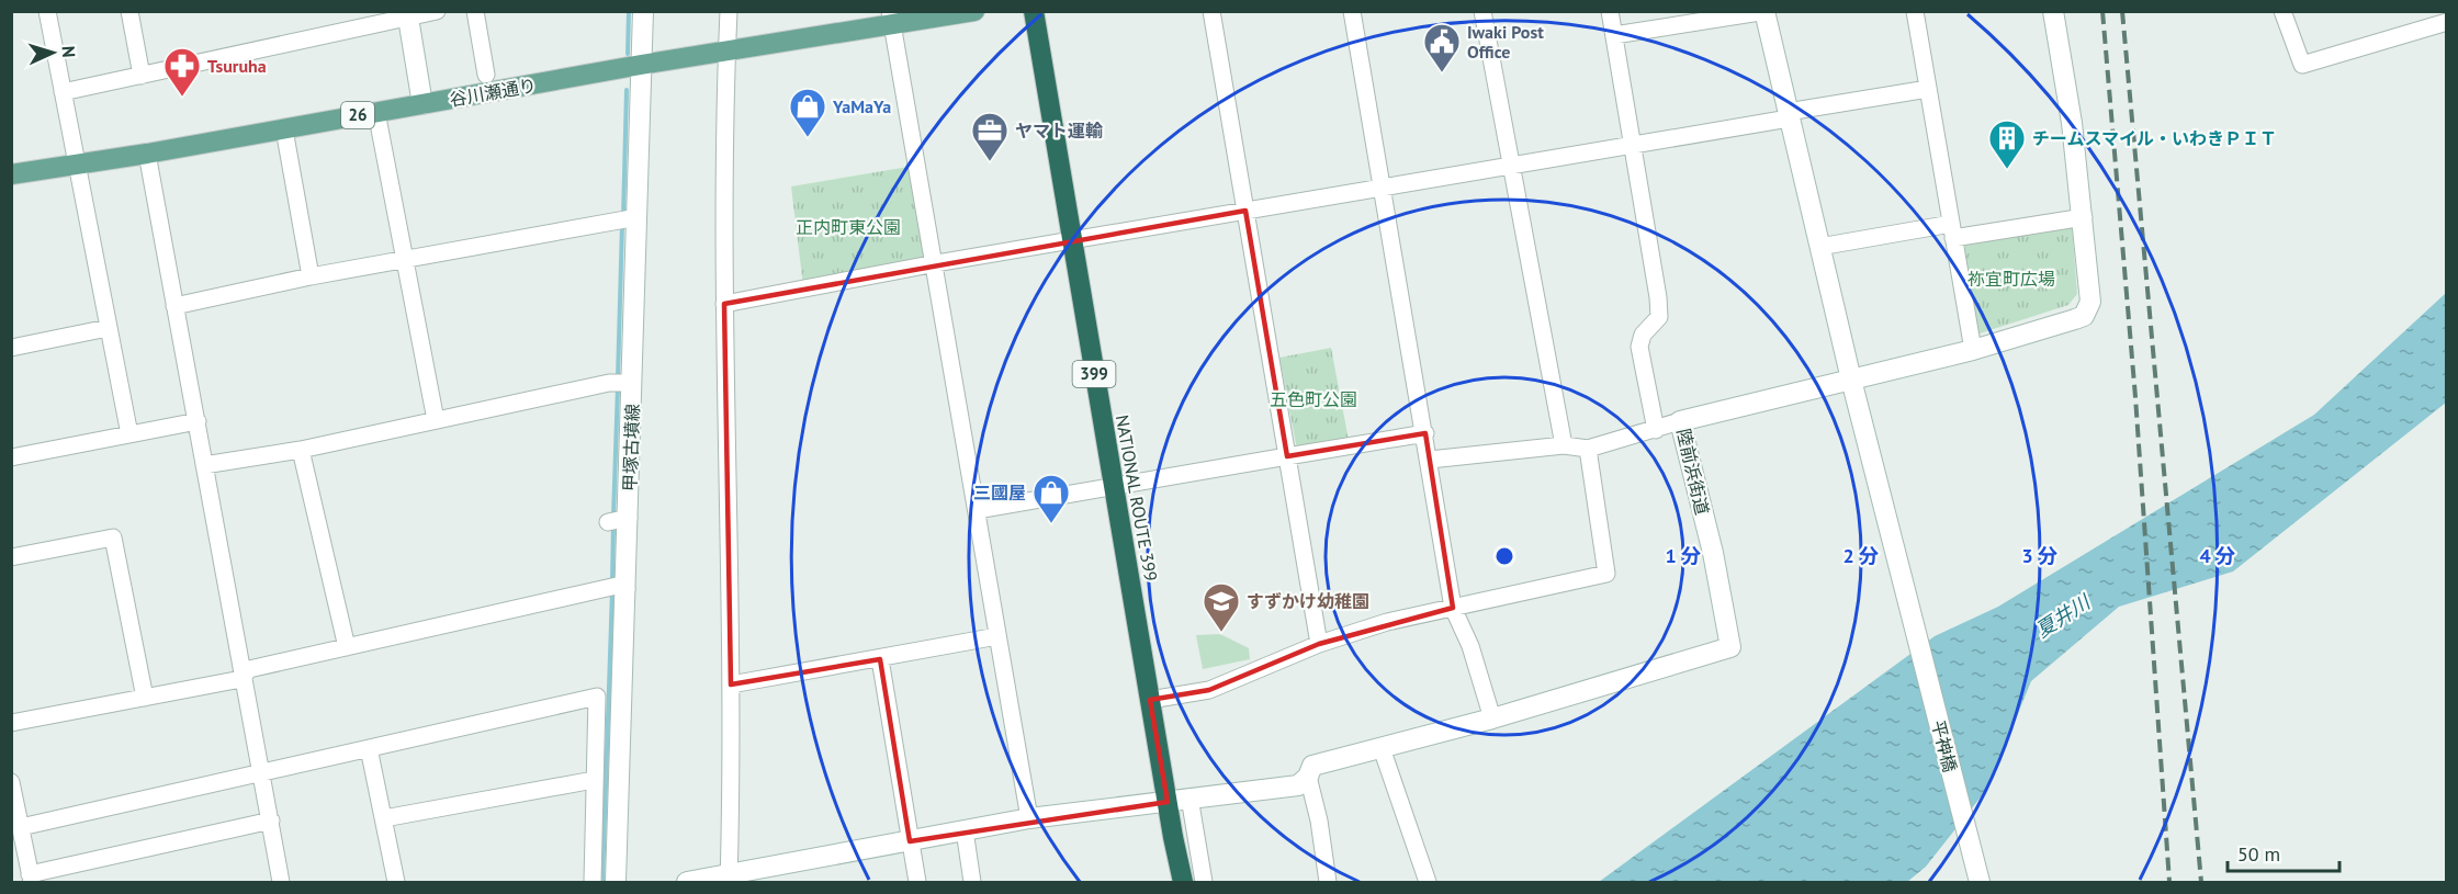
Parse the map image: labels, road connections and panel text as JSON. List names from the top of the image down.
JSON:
{
  "streets": {
    "highway": ["399", "NATIONAL ROUTE 399"],
    "main road": ["谷川瀬通り", "26"],
    "street": ["甲塚古墳線", "陸前浜街道", "平神橋"]
  },
  "crossings": [
    ["谷川瀬通り", "甲塚古墳線"],
    ["陸前浜街道", "平神橋"]
  ],
  "water": ["夏井川"],
  "parks": ["正内町東公園", "祢宜町広場", "五色町公園"],
  "places": {
    "public building": ["Iwaki Post Office"],
    "pharmacy": ["Tsuruha"],
    "shop": ["YaMaYa", "三國屋"],
    "office": ["ヤマト運輸"],
    "building": ["チームスマイル・いわきＰＩＴ"],
    "school or university": ["すずかけ幼稚園"]
  },
  "scale_bar": "50 m",
  "north": "right",
  "rings": [
    "1 分",
    "2 分",
    "3 分",
    "4 分"
  ]
}
